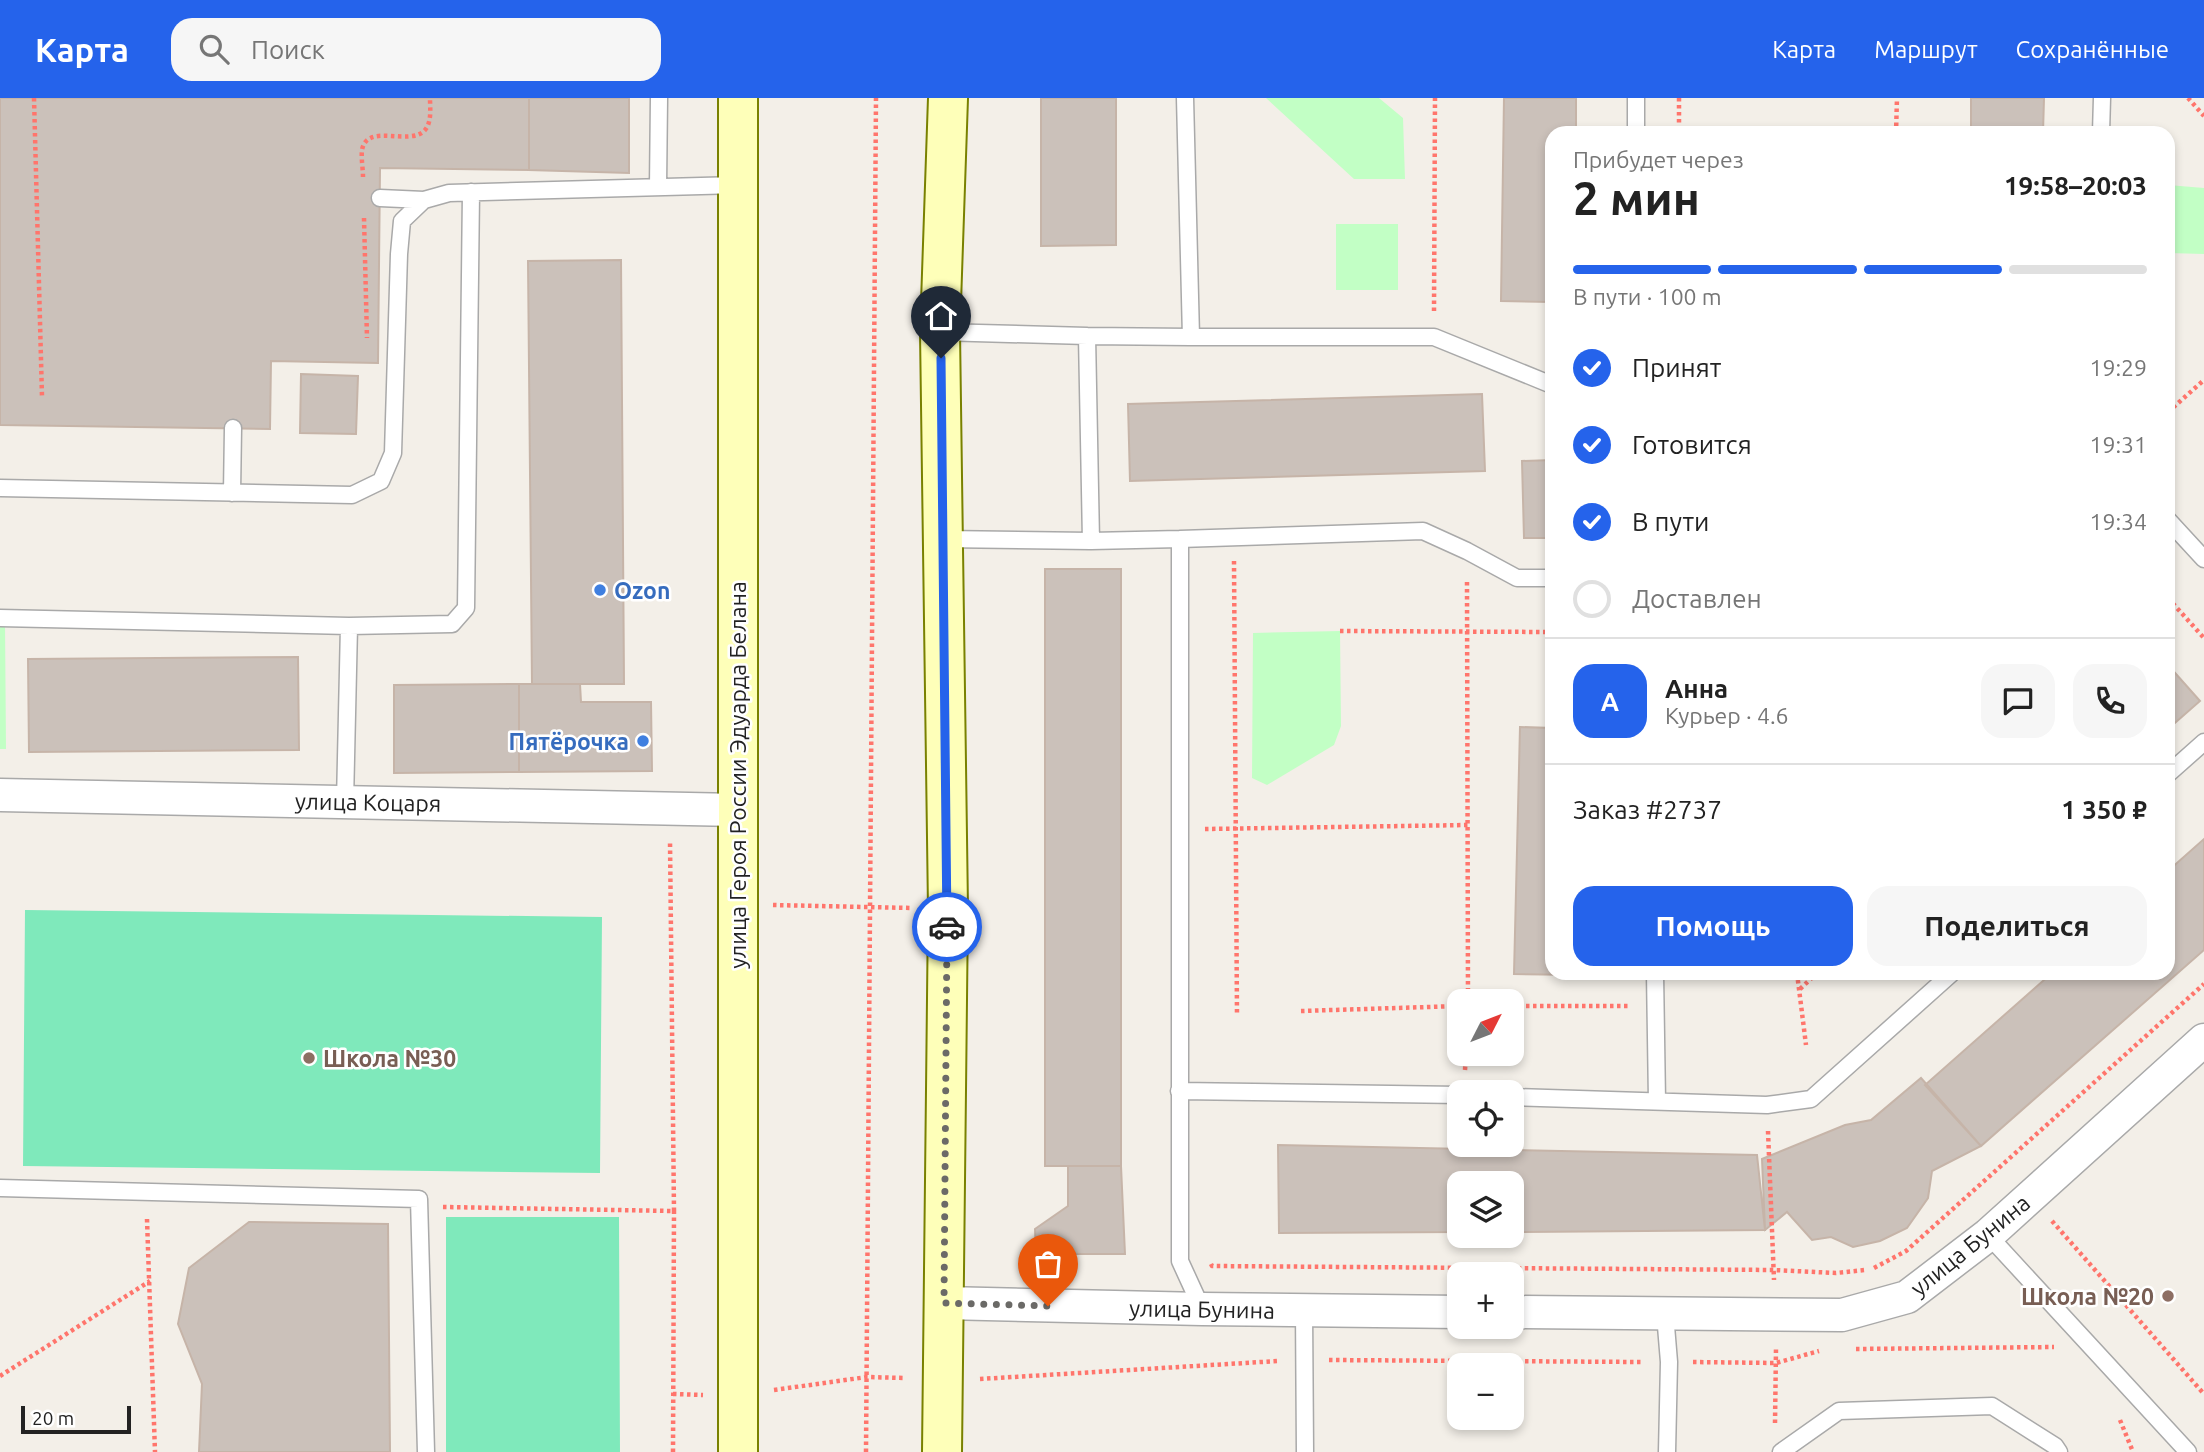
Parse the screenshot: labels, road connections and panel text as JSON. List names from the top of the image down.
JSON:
{
  "streets": {
    "street": ["улица Героя России Эдуарда Белана", "улица Коцаря", "улица Бунина"]
  },
  "crossings": [
    ["улица Героя России Эдуарда Белана", "улица Коцаря"]
  ],
  "places": [
    "Ozon",
    "Пятёрочка",
    "Школа №30",
    "Школа №20"
  ],
  "scale_bar": "20 m",
  "north": "top right",
  "page": {
    "header": "Карта",
    "search": "Поиск",
    "nav": ["Карта", "Маршрут", "Сохранённые"],
    "heading": ["2 мин", "Прибудет через", "19:58–20:03"],
    "panel": [
      "Анна",
      "Курьер · 4.6",
      "Заказ #2737",
      "1 350 ₽"
    ],
    "bar": "В пути · 100 m",
    "list": [
      ["Принят", "19:29"],
      ["Готовится", "19:31"],
      ["В пути", "19:34"],
      "Доставлен"
    ],
    "round": "А",
    "buttons": ["Помощь", "Поделиться"],
    "map_buttons": ["+", "−"],
    "scale": "20 m"
  }
}
